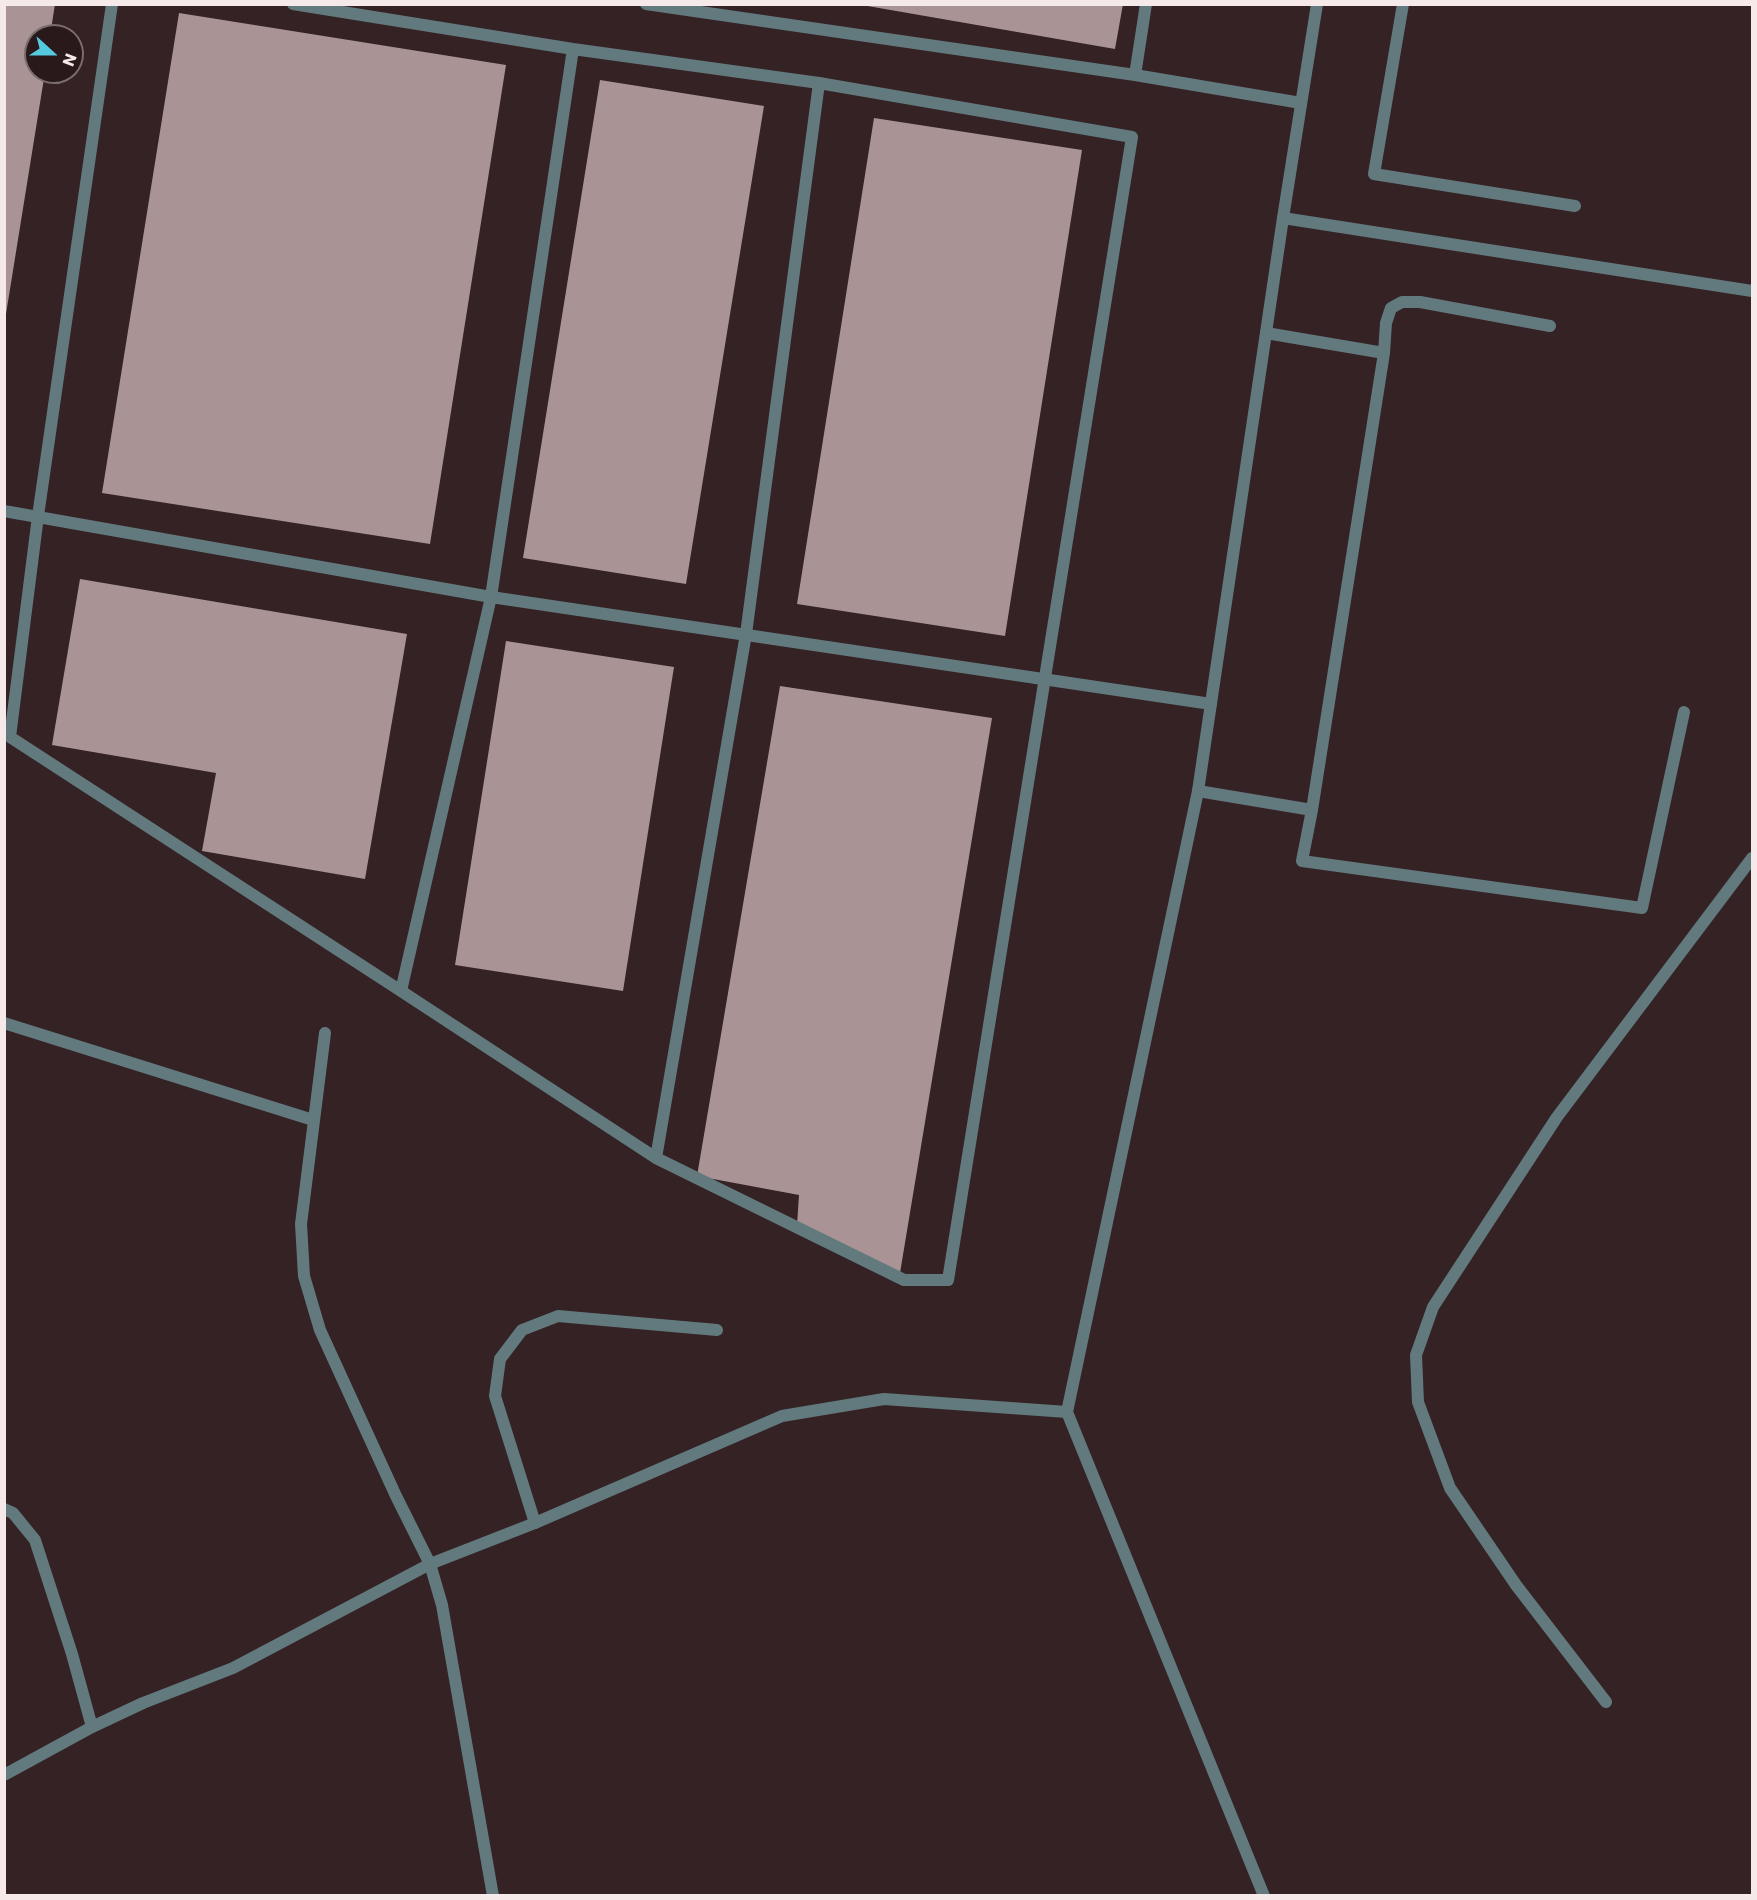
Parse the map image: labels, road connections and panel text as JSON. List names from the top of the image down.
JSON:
{
  "north": "right"
}
